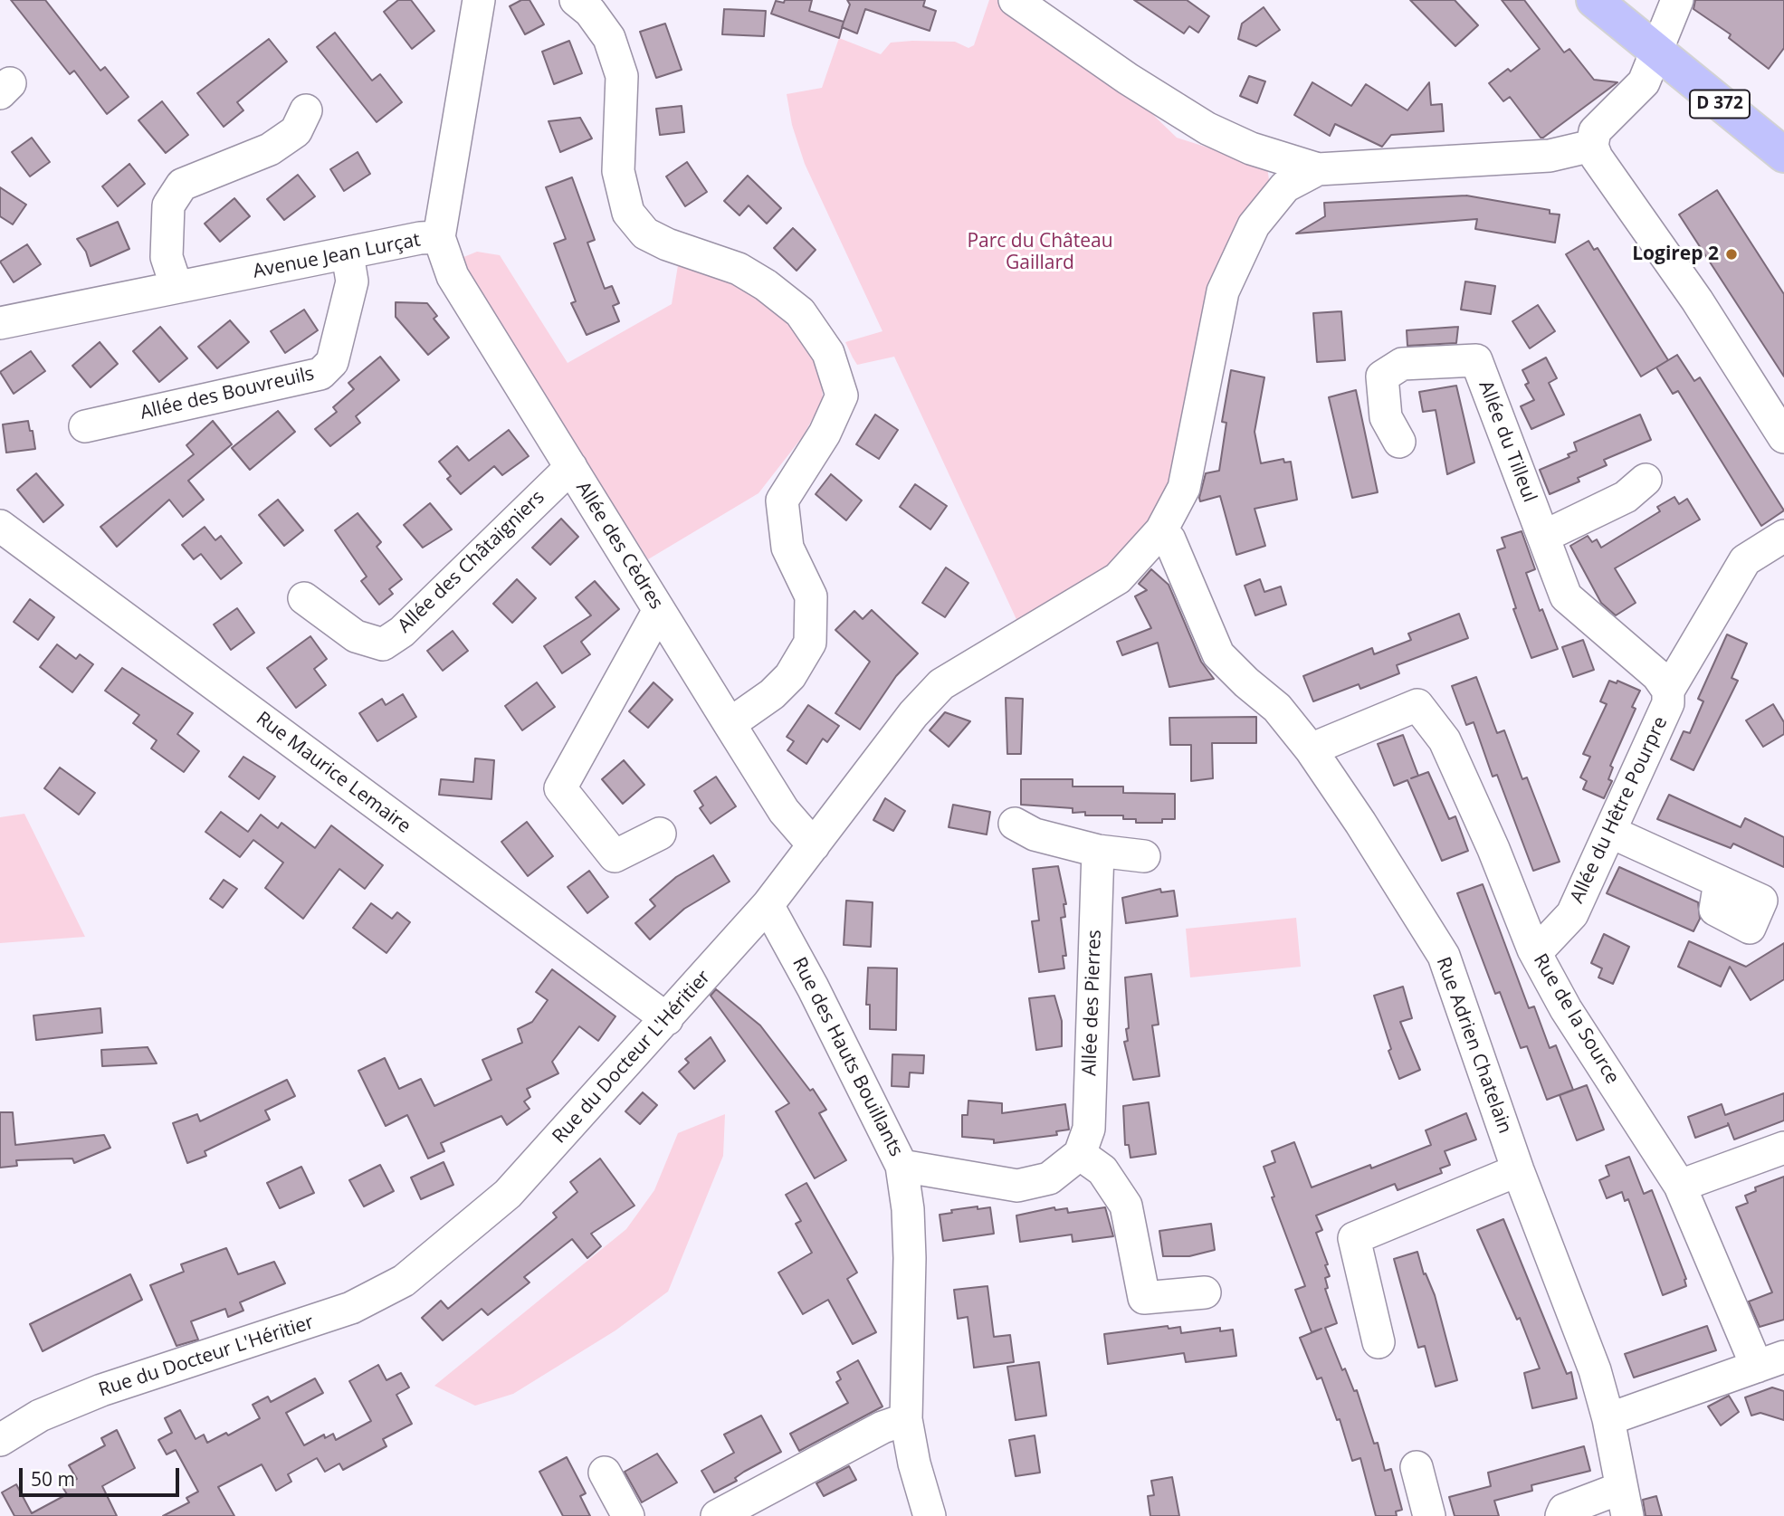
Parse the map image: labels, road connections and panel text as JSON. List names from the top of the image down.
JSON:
{
  "streets": {
    "main road": ["D 372"],
    "street": [
      "Avenue Jean Lurçat",
      "Allée des Bouvreuils",
      "Allée du Tilleul",
      "Allée des Cèdres",
      "Allée des Châtaigniers",
      "Rue Maurice Lemaire",
      "Allée du Hêtre Pourpre",
      "Allée des Pierres",
      "Rue de la Source",
      "Rue Adrien Chatelain",
      "Rue du Docteur L'Héritier",
      "Rue des Hauts Bouillants"
    ]
  },
  "crossings": [
    ["Avenue Jean Lurçat", "Allée des Bouvreuils"],
    ["Avenue Jean Lurçat", "Allée des Cèdres"],
    ["Allée du Tilleul", "Allée du Hêtre Pourpre"],
    ["Allée des Cèdres", "Allée des Châtaigniers"],
    ["Allée des Cèdres", "Rue du Docteur L'Héritier"],
    ["Rue Maurice Lemaire", "Rue du Docteur L'Héritier"],
    ["Allée du Hêtre Pourpre", "Rue de la Source"],
    ["Rue de la Source", "Rue Adrien Chatelain"],
    ["Rue Adrien Chatelain", "Rue du Docteur L'Héritier"],
    ["Rue du Docteur L'Héritier", "Rue des Hauts Bouillants"]
  ],
  "parks": ["Parc du Château Gaillard"],
  "places": ["Logirep 2"],
  "scale_bar": "50 m"
}
